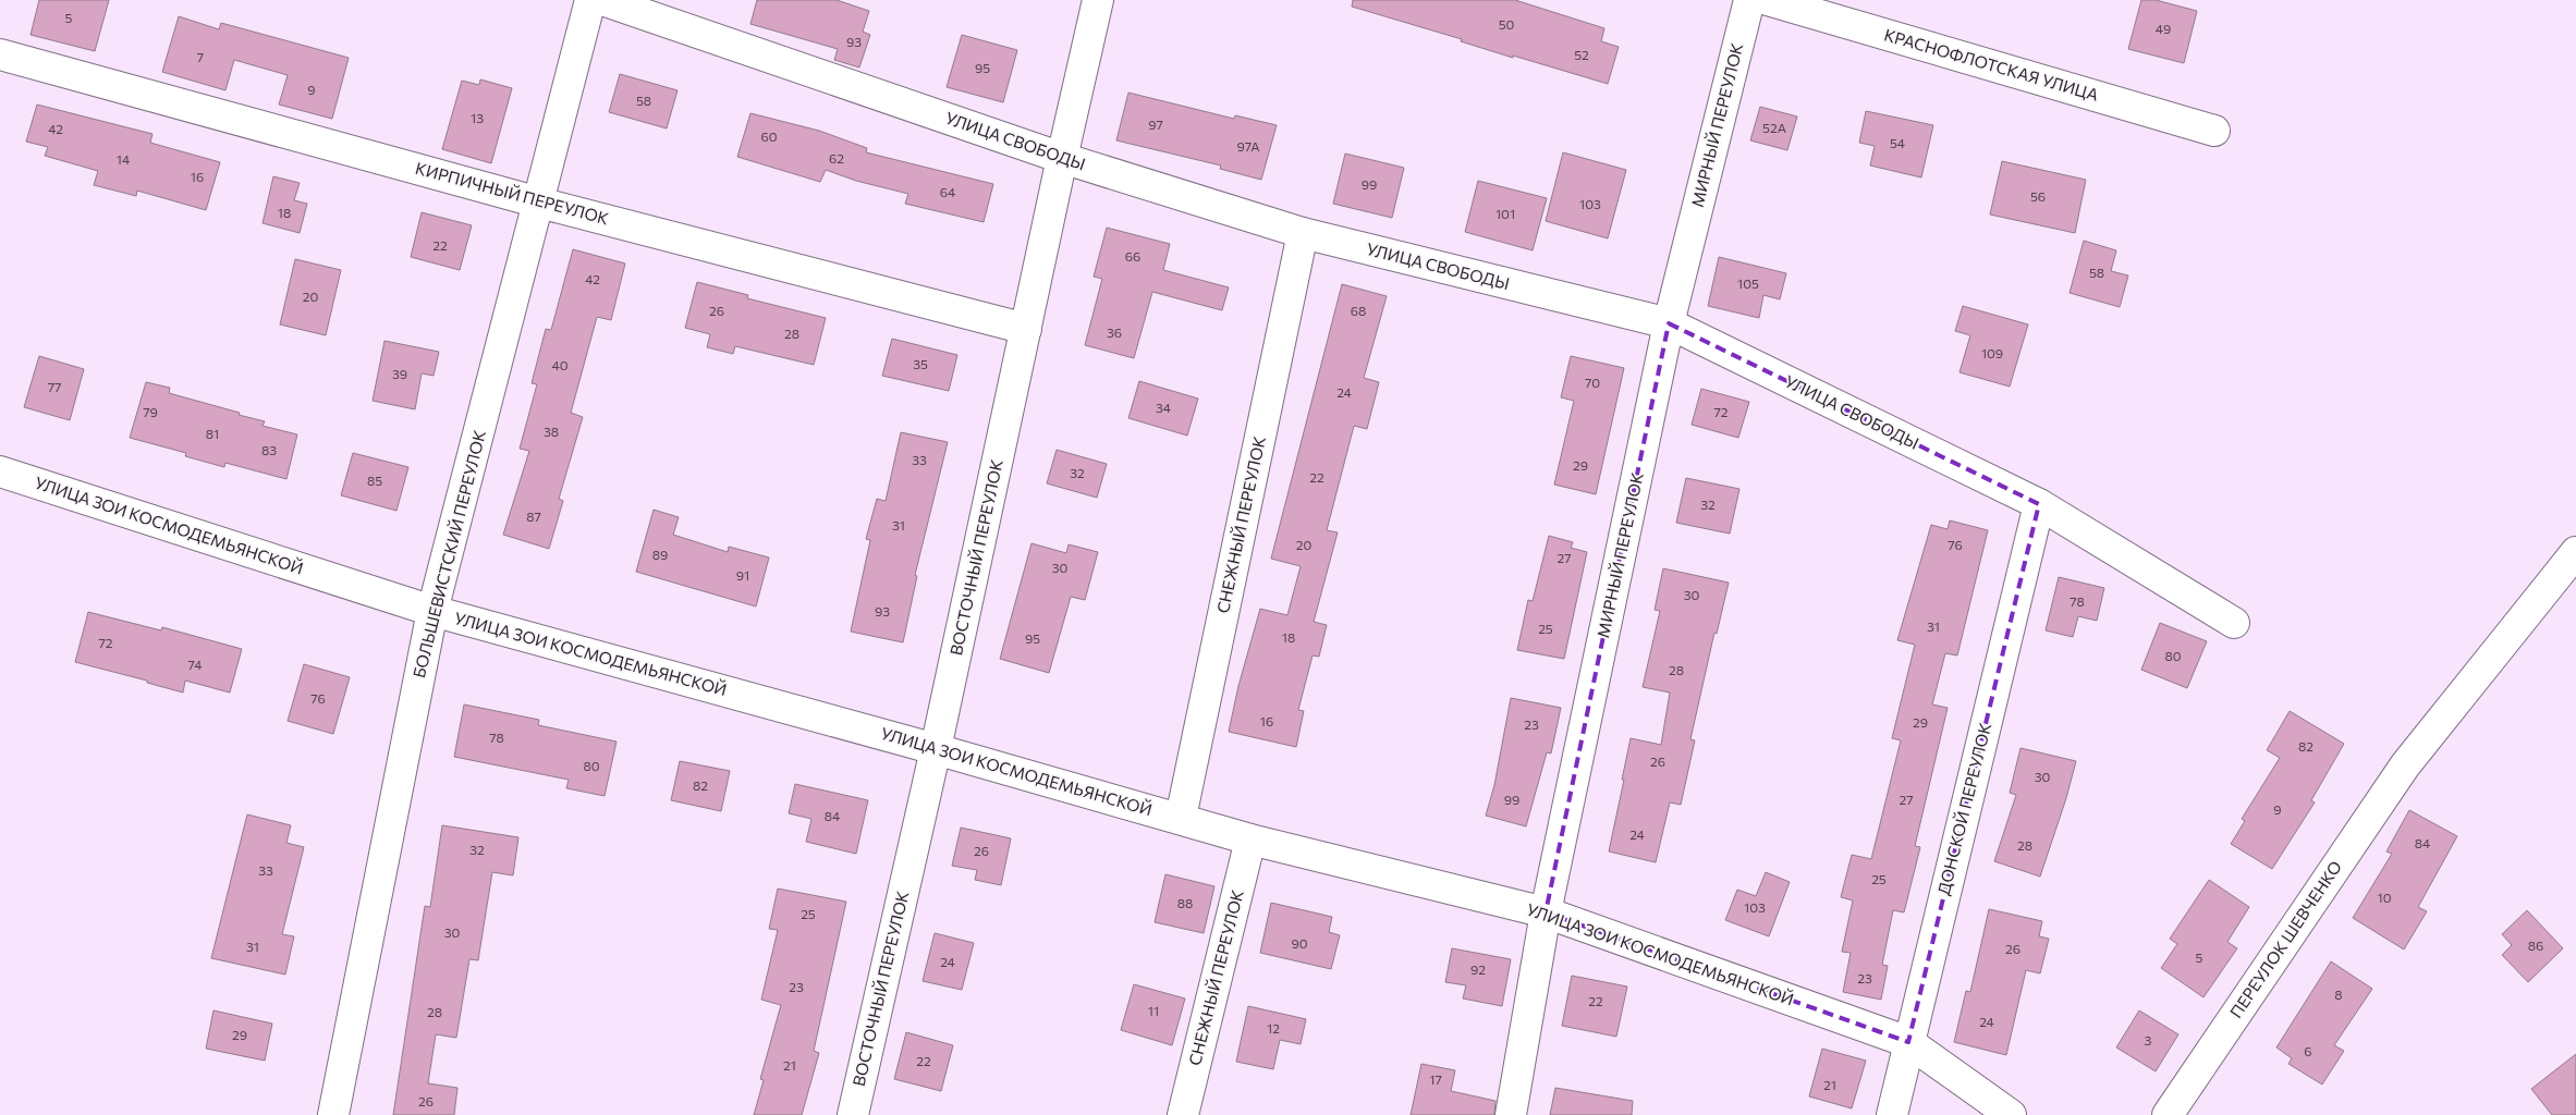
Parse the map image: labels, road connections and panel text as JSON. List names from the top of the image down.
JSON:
{
  "streets": {
    "street": [
      "КРАСНОФЛОТСКАЯ УЛИЦА",
      "МИРНЫЙ ПЕРЕУЛОК",
      "УЛИЦА СВОБОДЫ",
      "КИРПИЧНЫЙ ПЕРЕУЛОК",
      "СНЕЖНЫЙ ПЕРЕУЛОК",
      "УЛИЦА ЗОИ КОСМОДЕМЬЯНСКОЙ",
      "БОЛЬШЕВИСТСКИЙ ПЕРЕУЛОК",
      "ВОСТОЧНЫЙ ПЕРЕУЛОК",
      "ДОНСКОЙ ПЕРЕУЛОК",
      "ПЕРЕУЛОК ШЕВЧЕНКО"
    ]
  },
  "crossings": [
    ["МИРНЫЙ ПЕРЕУЛОК", "УЛИЦА СВОБОДЫ"],
    ["МИРНЫЙ ПЕРЕУЛОК", "УЛИЦА ЗОИ КОСМОДЕМЬЯНСКОЙ"],
    ["УЛИЦА СВОБОДЫ", "СНЕЖНЫЙ ПЕРЕУЛОК"],
    ["УЛИЦА СВОБОДЫ", "ВОСТОЧНЫЙ ПЕРЕУЛОК"],
    ["УЛИЦА СВОБОДЫ", "ДОНСКОЙ ПЕРЕУЛОК"],
    ["КИРПИЧНЫЙ ПЕРЕУЛОК", "БОЛЬШЕВИСТСКИЙ ПЕРЕУЛОК"],
    ["КИРПИЧНЫЙ ПЕРЕУЛОК", "ВОСТОЧНЫЙ ПЕРЕУЛОК"],
    ["СНЕЖНЫЙ ПЕРЕУЛОК", "УЛИЦА ЗОИ КОСМОДЕМЬЯНСКОЙ"],
    ["УЛИЦА ЗОИ КОСМОДЕМЬЯНСКОЙ", "БОЛЬШЕВИСТСКИЙ ПЕРЕУЛОК"],
    ["УЛИЦА ЗОИ КОСМОДЕМЬЯНСКОЙ", "ВОСТОЧНЫЙ ПЕРЕУЛОК"],
    ["УЛИЦА ЗОИ КОСМОДЕМЬЯНСКОЙ", "ДОНСКОЙ ПЕРЕУЛОК"]
  ],
  "house_numbers": [
    "5",
    "50",
    "49",
    "93",
    "52",
    "7",
    "95",
    "9",
    "58",
    "13",
    "97",
    "52А",
    "42",
    "60",
    "54",
    "97А",
    "62",
    "14",
    "16",
    "99",
    "64",
    "56",
    "103",
    "18",
    "101",
    "22",
    "66",
    "58",
    "42",
    "105",
    "20",
    "26",
    "68",
    "36",
    "28",
    "109",
    "35",
    "40",
    "39",
    "70",
    "77",
    "24",
    "34",
    "79",
    "72",
    "38",
    "81",
    "83",
    "33",
    "29",
    "32",
    "22",
    "85",
    "32",
    "87",
    "31",
    "20",
    "76",
    "89",
    "27",
    "30",
    "91",
    "30",
    "78",
    "93",
    "31",
    "25",
    "18",
    "95",
    "72",
    "80",
    "74",
    "28",
    "76",
    "16",
    "29",
    "23",
    "78",
    "82",
    "26",
    "80",
    "30",
    "82",
    "99",
    "27",
    "9",
    "84",
    "24",
    "84",
    "28",
    "32",
    "26",
    "33",
    "25",
    "10",
    "88",
    "103",
    "25",
    "30",
    "90",
    "86",
    "31",
    "26",
    "5",
    "24",
    "92",
    "23",
    "23",
    "8",
    "22",
    "11",
    "28",
    "24",
    "12",
    "29",
    "3",
    "6",
    "22",
    "21",
    "17",
    "21",
    "26"
  ]
}
